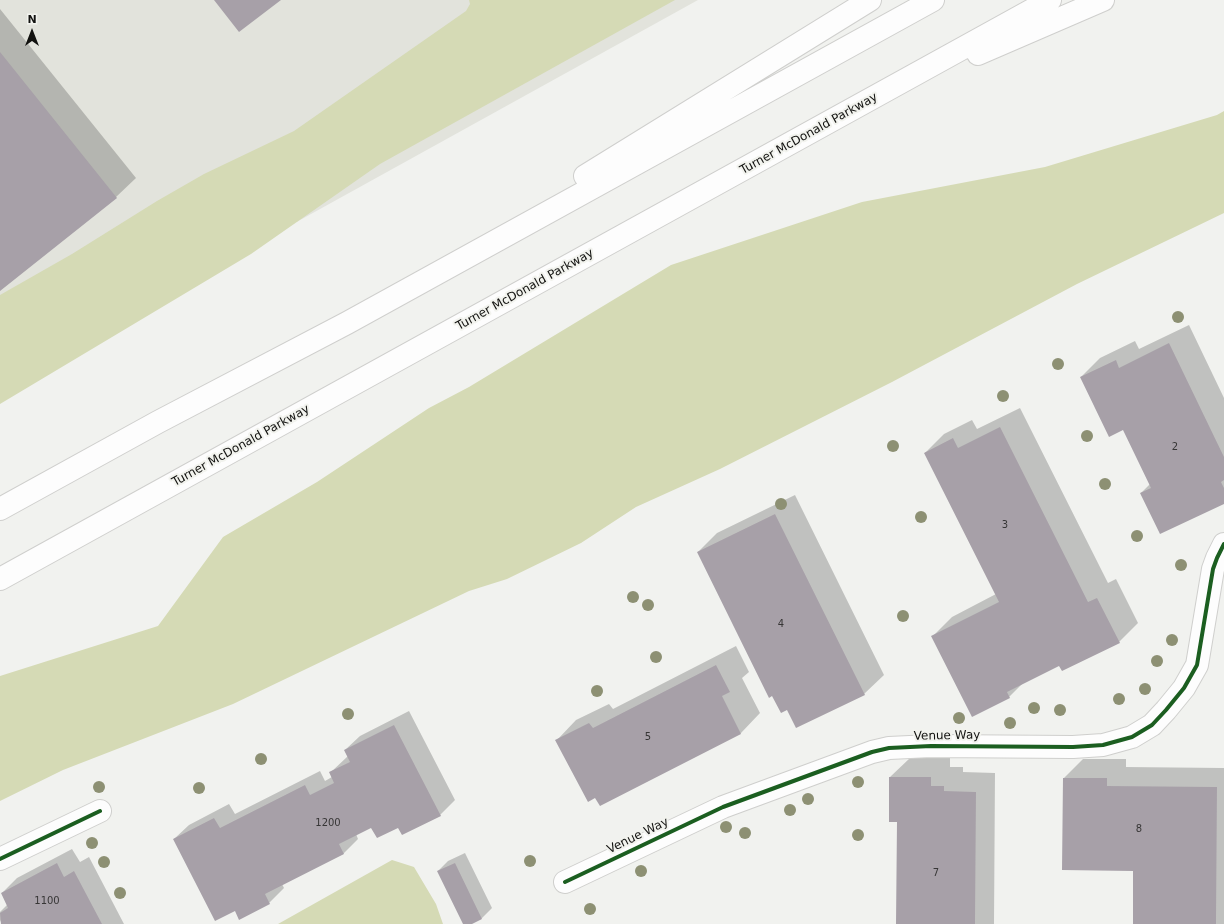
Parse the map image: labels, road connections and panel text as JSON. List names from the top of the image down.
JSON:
{
  "streets": {
    "main road": ["Turner McDonald Parkway", "Venue Way"]
  },
  "house_numbers": [
    "2",
    "3",
    "4",
    "5",
    "1200",
    "8",
    "7",
    "1100"
  ],
  "north": "top"
}
